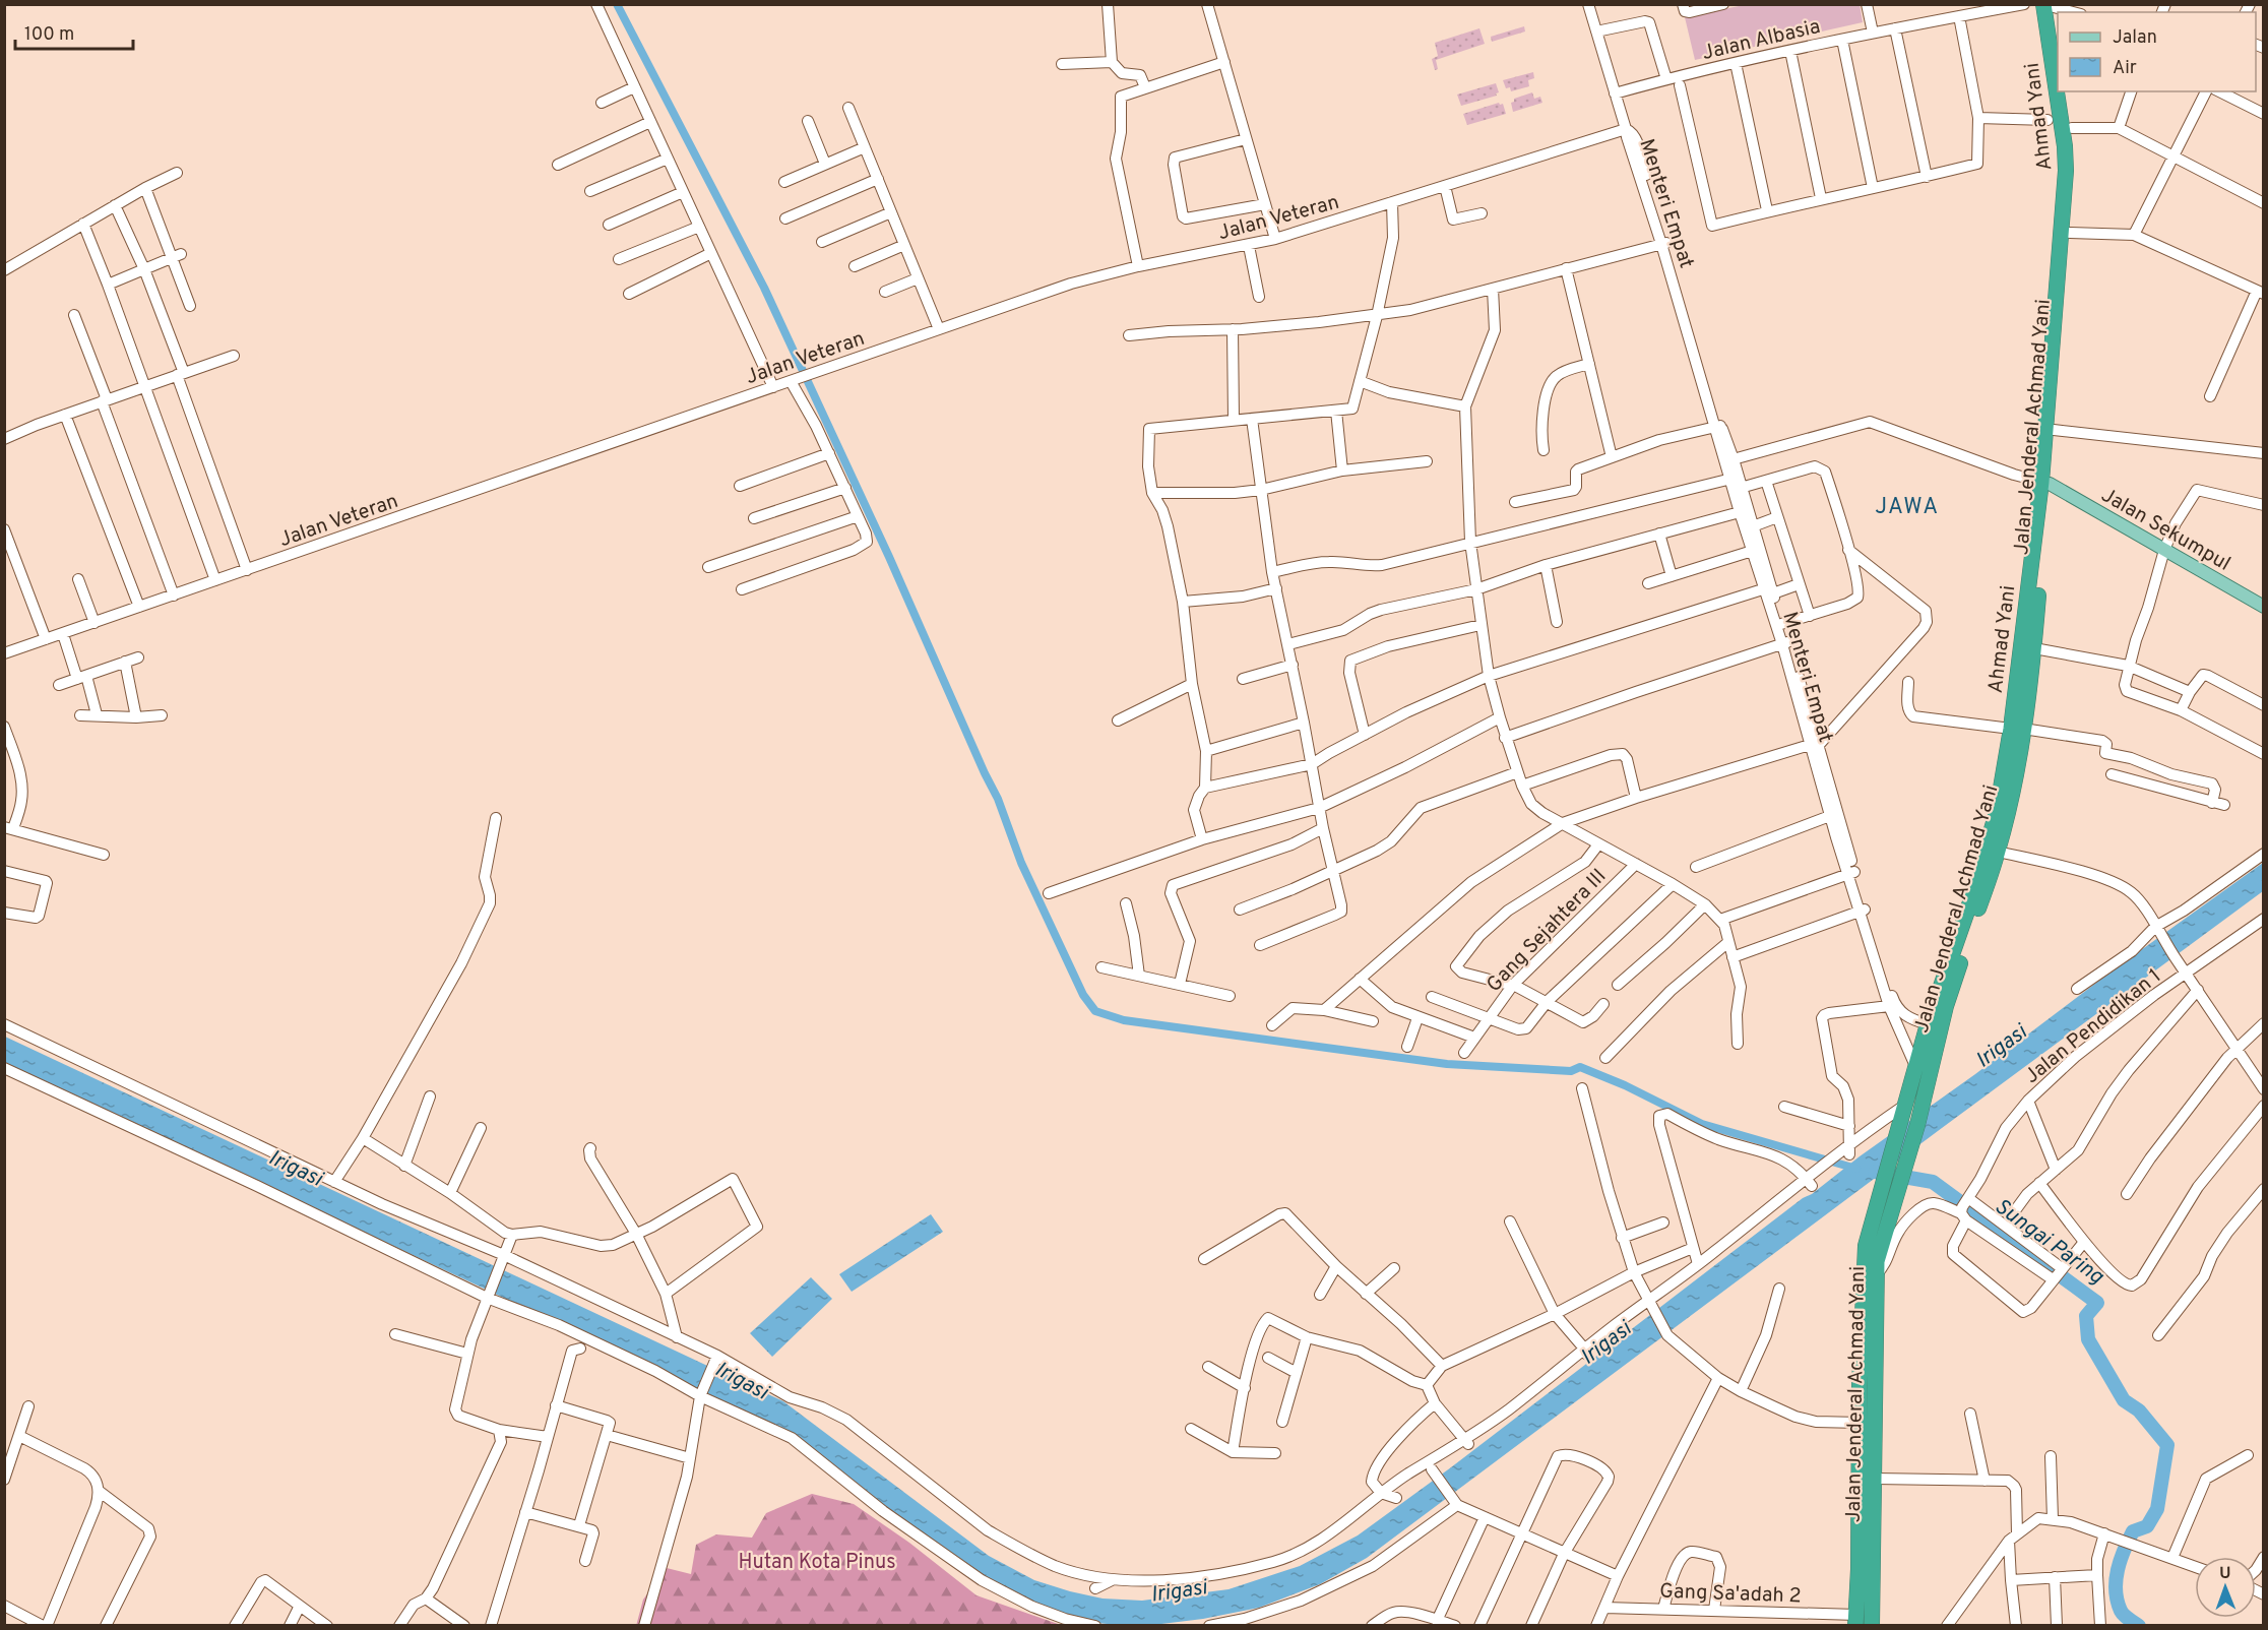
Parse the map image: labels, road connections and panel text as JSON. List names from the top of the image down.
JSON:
{
  "streets": {
    "highway": ["Ahmad Yani", "Jalan Jenderal Achmad Yani"],
    "main road": ["Jalan Sekumpul"],
    "street": [
      "Jalan Albasia",
      "Menteri Empat",
      "Jalan Veteran",
      "Gang Sejahtera III",
      "Jalan Pendidikan 1",
      "Gang Sa'adah 2"
    ]
  },
  "crossings": [
    ["Jalan Albasia", "Menteri Empat"],
    ["Ahmad Yani", "Menteri Empat"],
    ["Ahmad Yani", "Jalan Jenderal Achmad Yani"],
    ["Ahmad Yani", "Jalan Sekumpul"],
    ["Menteri Empat", "Jalan Veteran"],
    ["Jalan Jenderal Achmad Yani", "Jalan Sekumpul"],
    ["Jalan Jenderal Achmad Yani", "Gang Sa'adah 2"]
  ],
  "districts": ["JAWA"],
  "water": ["Irigasi", "Sungai Paring"],
  "parks": ["Hutan Kota Pinus"],
  "legend": ["Jalan", "Air"],
  "scale_bar": "100 m",
  "north": "top"
}
